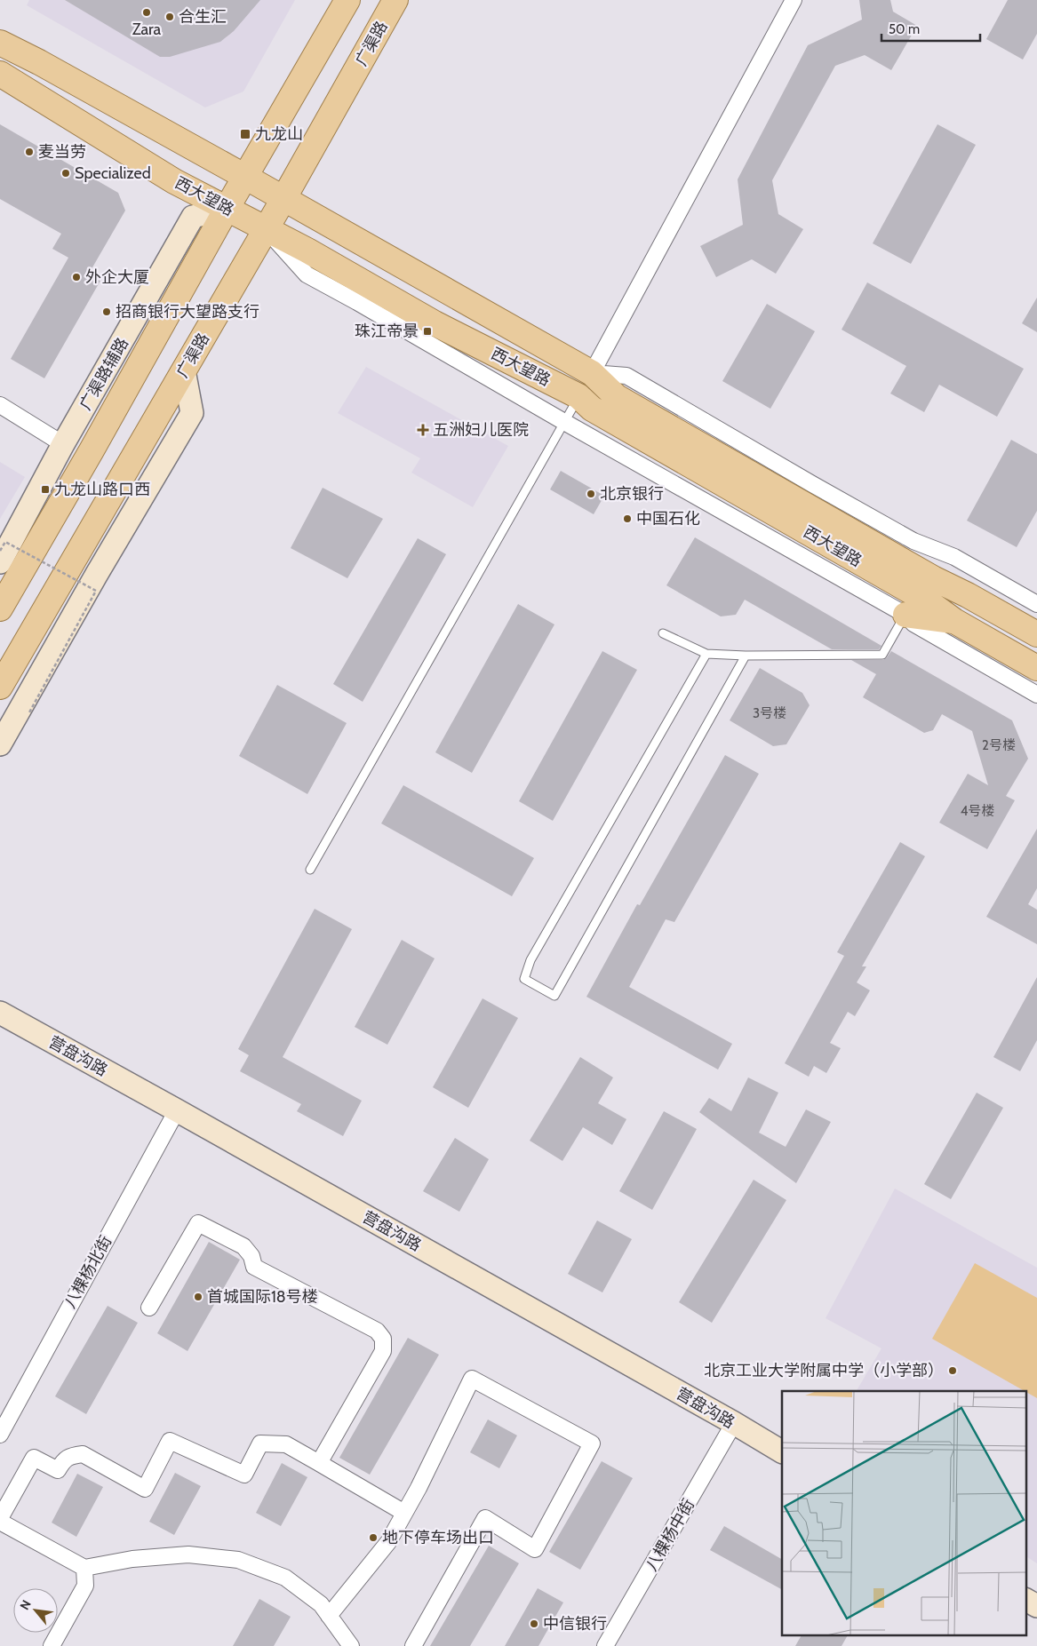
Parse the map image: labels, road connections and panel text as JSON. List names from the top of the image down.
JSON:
{
  "streets": {
    "main road": ["广渠路", "西大望路"],
    "street": [
      "广渠路辅路",
      "营盘沟路",
      "八棵杨北街",
      "八棵杨中街"
    ]
  },
  "crossings": [
    ["广渠路", "西大望路"],
    ["西大望路", "广渠路辅路"],
    ["营盘沟路", "八棵杨北街"],
    ["营盘沟路", "八棵杨中街"]
  ],
  "places": {
    "other": [
      "Zara",
      "合生汇",
      "麦当劳",
      "Specialized",
      "外企大厦",
      "招商银行大望路支行",
      "北京银行",
      "中国石化",
      "首城国际18号楼",
      "北京工业大学附属中学（小学部）",
      "地下停车场出口",
      "中信银行"
    ],
    "transit": ["九龙山", "珠江帝景", "九龙山路口西"],
    "health": ["五洲妇儿医院"]
  },
  "house_numbers": ["3号楼", "2号楼", "4号楼"],
  "scale_bar": "50 m",
  "north": "top left"
}
